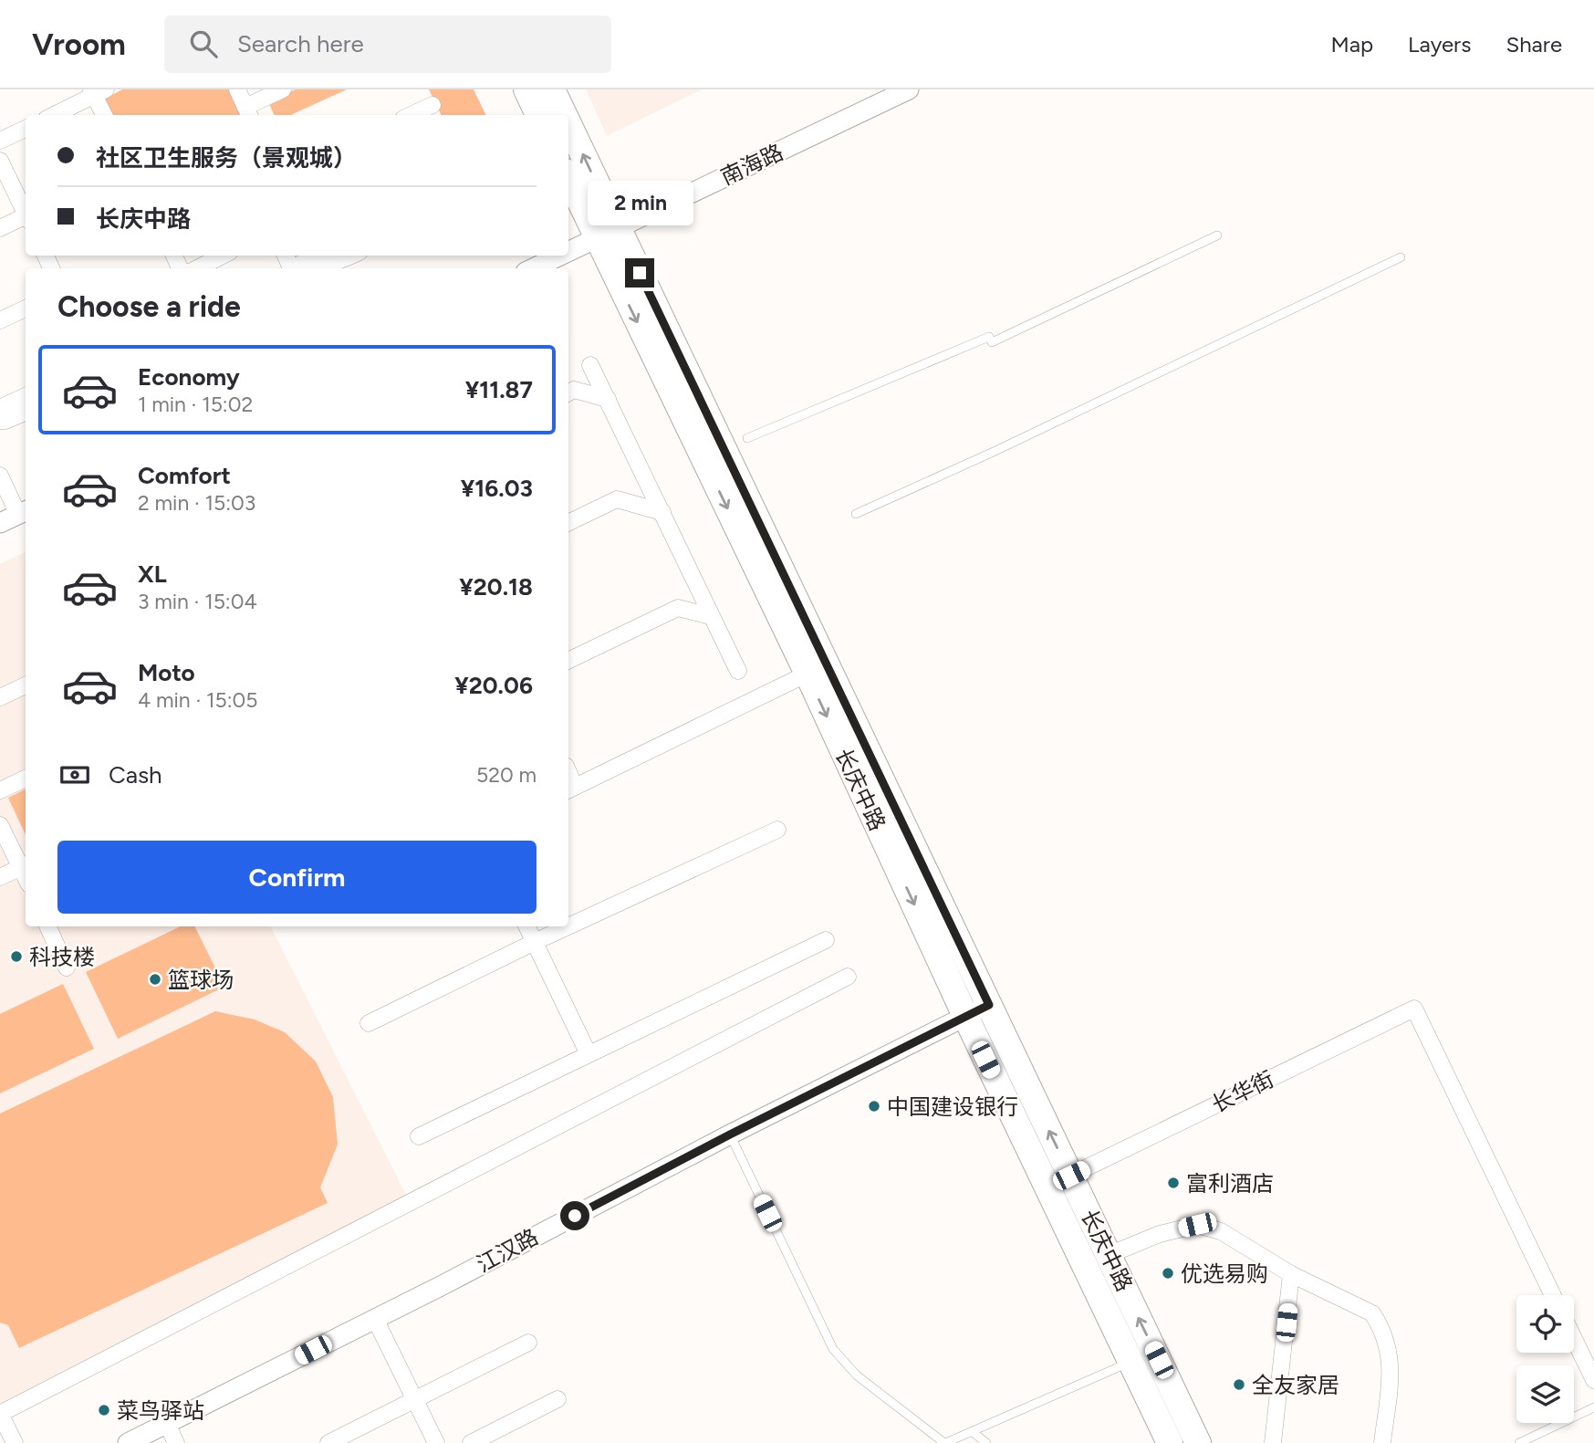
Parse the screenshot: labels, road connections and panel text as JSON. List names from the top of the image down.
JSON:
{
  "streets": {
    "main road": ["长庆中路"],
    "street": ["南海路", "长华街", "江汉路"]
  },
  "crossings": [
    ["南海路", "长庆中路"],
    ["长庆中路", "长华街"],
    ["长庆中路", "江汉路"]
  ],
  "places": [
    "科技楼",
    "篮球场",
    "中国建设银行",
    "富利酒店",
    "优选易购",
    "全友家居",
    "菜鸟驿站"
  ],
  "page": {
    "header": "Vroom",
    "search": "Search here",
    "nav": ["Map", "Layers", "Share"],
    "banner": ["社区卫生服务（景观城）", "长庆中路"],
    "bubble": "2 min",
    "heading": "Choose a ride",
    "list": [
      {
        "name": "Economy",
        "note": "1 min · 15:02",
        "value": "¥11.87"
      },
      {
        "name": "Comfort",
        "note": "2 min · 15:03",
        "value": "¥16.03"
      },
      {
        "name": "XL",
        "note": "3 min · 15:04",
        "value": "¥20.18"
      },
      {
        "name": "Moto",
        "note": "4 min · 15:05",
        "value": "¥20.06"
      }
    ],
    "pay": ["Cash", "520 m"],
    "buttons": "Confirm"
  }
}
